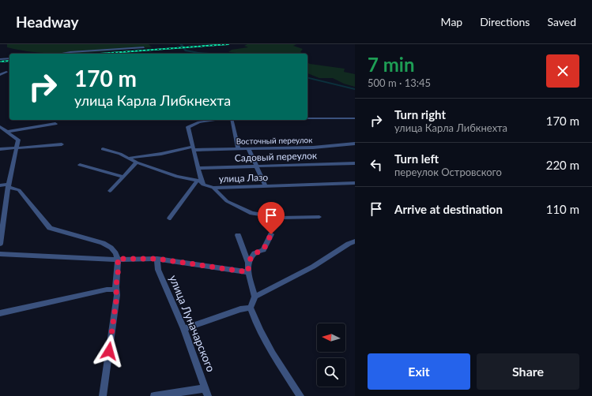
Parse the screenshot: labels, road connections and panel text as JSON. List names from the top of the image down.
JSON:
{
  "streets": {
    "street": [
      "Восточный переулок",
      "Садовый переулок",
      "улица Лазо",
      "улица Луначарского"
    ]
  },
  "crossings": [
    ["Восточный переулок", "улица Лазо"]
  ],
  "north": "left",
  "page": {
    "header": "Headway",
    "nav": ["Map", "Directions", "Saved"],
    "heading": ["7 min", "500 m · 13:45"],
    "turn": ["170 m", "улица Карла Либкнехта"],
    "list": [
      {
        "name": "Turn right",
        "note": "улица Карла Либкнехта",
        "value": "170 m"
      },
      {
        "name": "Turn left",
        "note": "переулок Островского",
        "value": "220 m"
      },
      {
        "name": "Arrive at destination",
        "value": "110 m"
      }
    ],
    "buttons": ["Exit", "Share"]
  }
}
